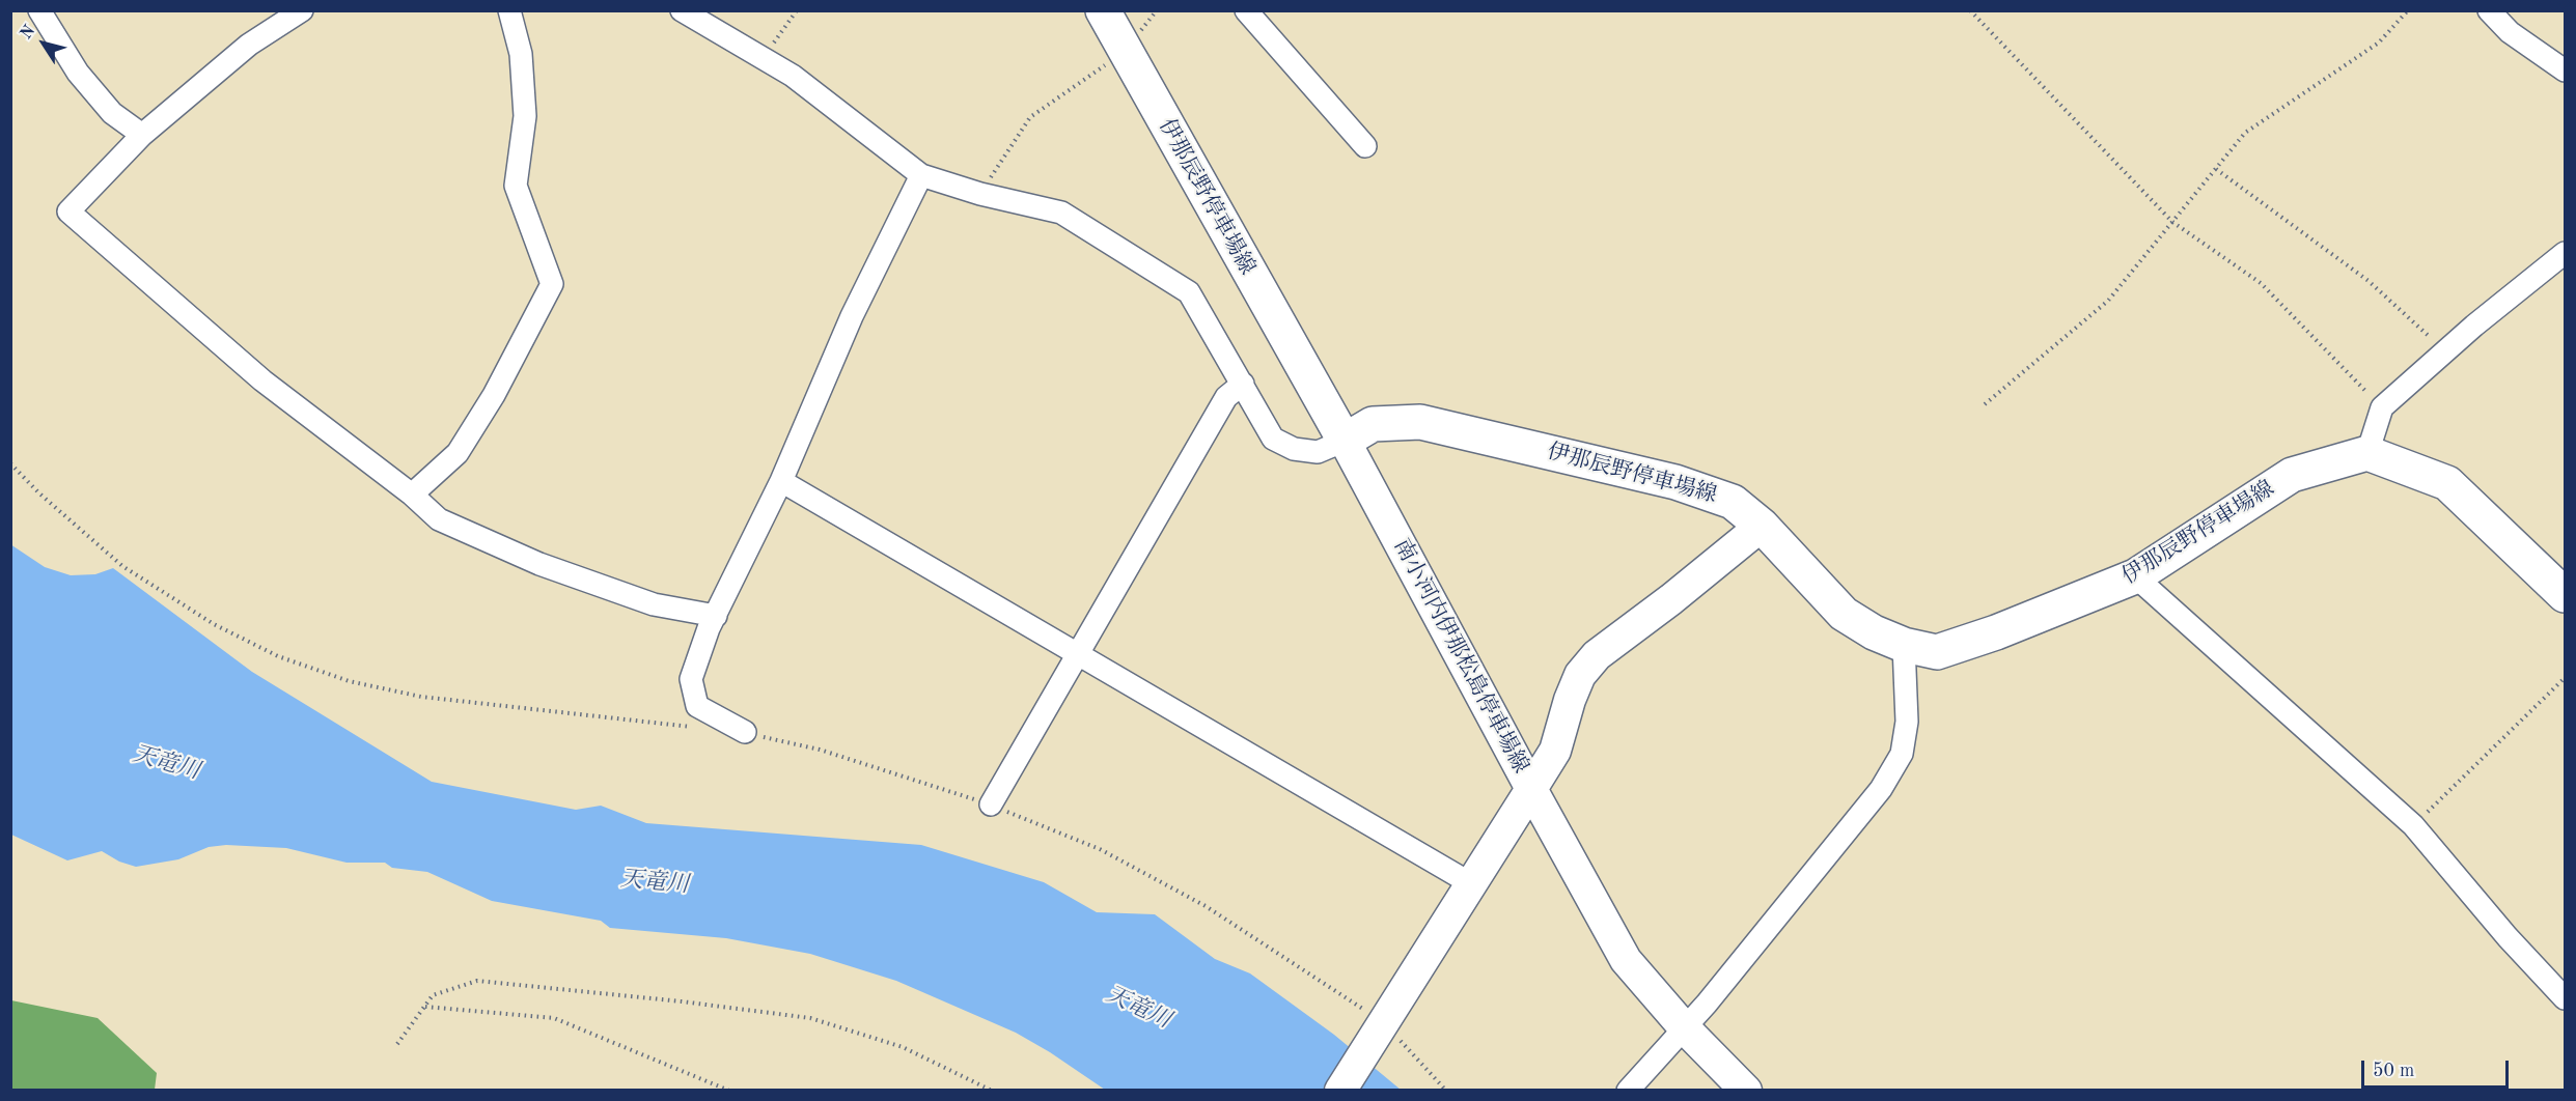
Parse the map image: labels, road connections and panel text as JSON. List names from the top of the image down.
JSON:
{
  "streets": {
    "main road": ["伊那辰野停車場線", "南小河内伊那松島停車場線"]
  },
  "crossings": [
    ["伊那辰野停車場線", "南小河内伊那松島停車場線"]
  ],
  "water": ["天竜川"],
  "scale_bar": "50 m",
  "north": "top left"
}
